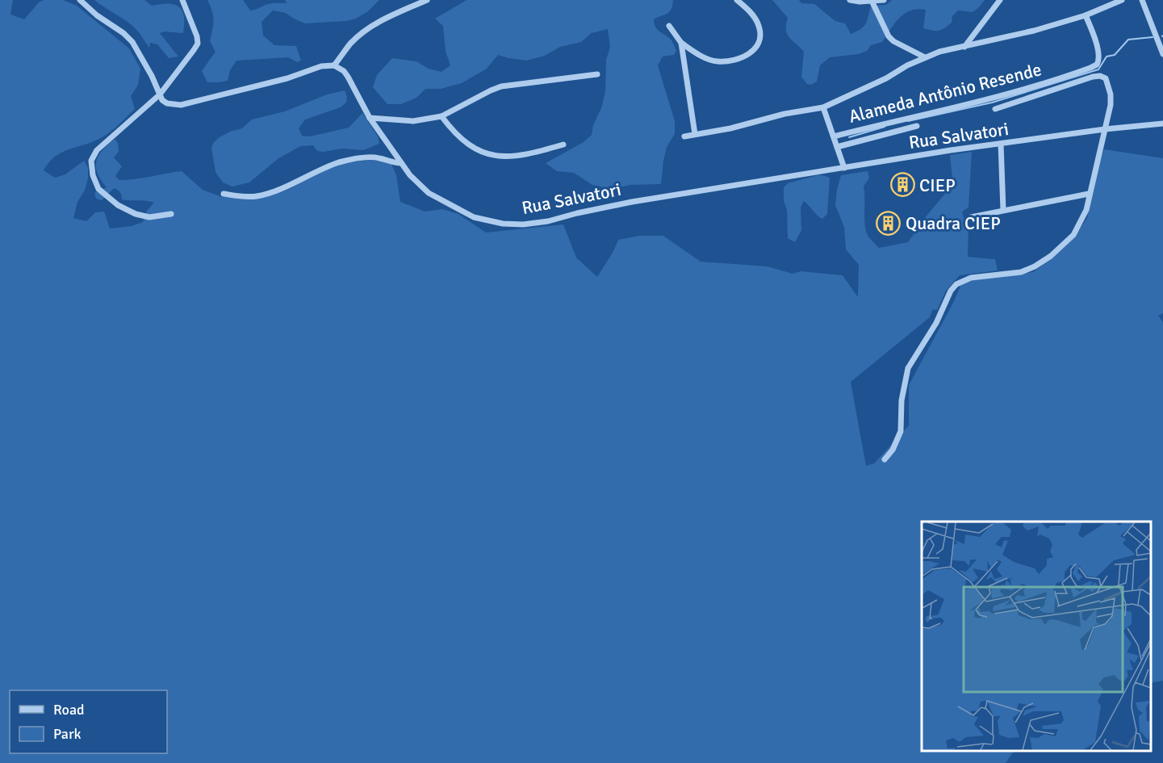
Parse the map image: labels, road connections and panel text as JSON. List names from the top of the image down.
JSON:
{
  "streets": {
    "street": ["Alameda Antônio Resende", "Rua Salvatori"]
  },
  "crossings": [
    ["Alameda Antônio Resende", "Rua Salvatori"]
  ],
  "places": {
    "building": ["CIEP", "Quadra CIEP"]
  },
  "legend": ["Road", "Park"]
}
